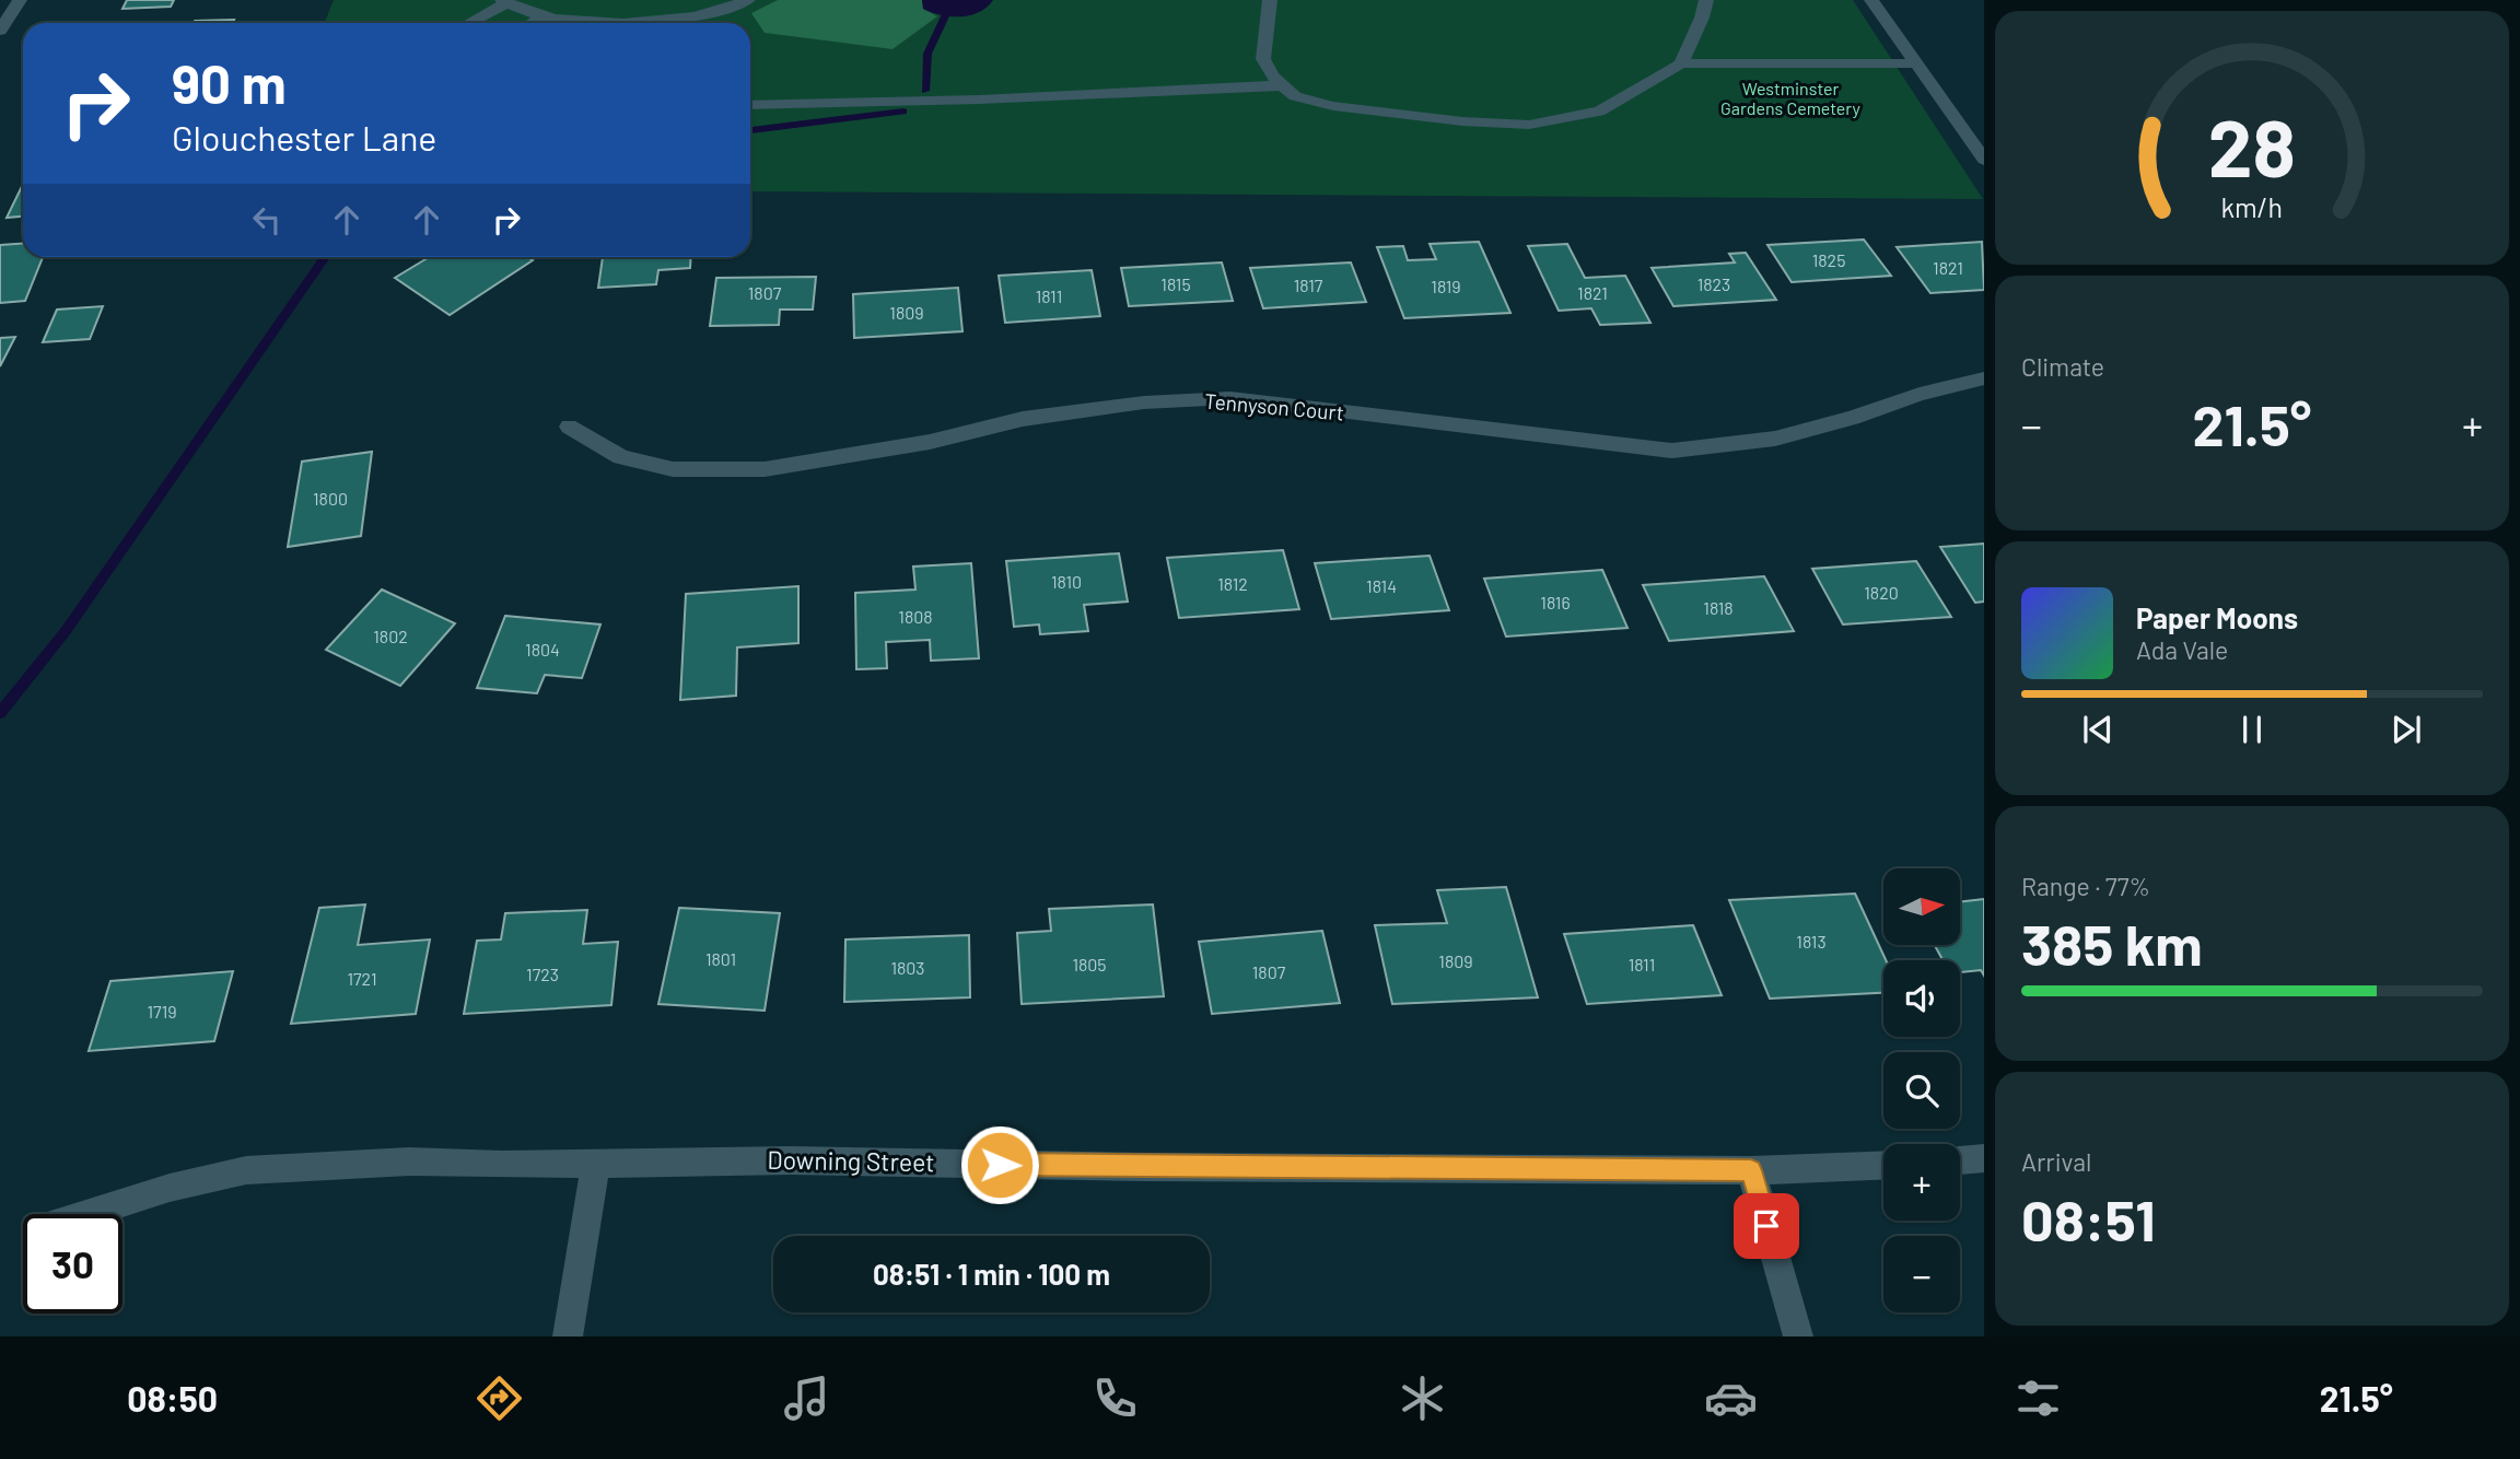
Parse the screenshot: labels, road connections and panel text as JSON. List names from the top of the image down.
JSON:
{
  "streets": {
    "street": ["Tennyson Court", "Downing Street"]
  },
  "parks": ["Westminster Gardens Cemetery"],
  "house_numbers": [
    "1825",
    "1821",
    "1815",
    "1823",
    "1817",
    "1819",
    "1807",
    "1821",
    "1811",
    "1809",
    "1800",
    "1810",
    "1812",
    "1814",
    "1820",
    "1816",
    "1818",
    "1808",
    "1802",
    "1804",
    "1813",
    "1801",
    "1809",
    "1805",
    "1811",
    "1803",
    "1807",
    "1723",
    "1721",
    "1719"
  ],
  "north": "right",
  "page": {
    "turn": ["90 m", "Glouchester Lane"],
    "tile": [
      "Climate",
      ["Range · 77%", "385 km"],
      ["Arrival", "08:51"]
    ],
    "heat": ["−", "21.5°", "+"],
    "song": ["Paper Moons", "Ada Vale"],
    "map_buttons": ["+", "−"],
    "limit": "30",
    "trip": "08:51 · 1 min · 100 m",
    "tabs": ["08:50", "21.5°"],
    "gauge": ["28", "km/h"]
  }
}
